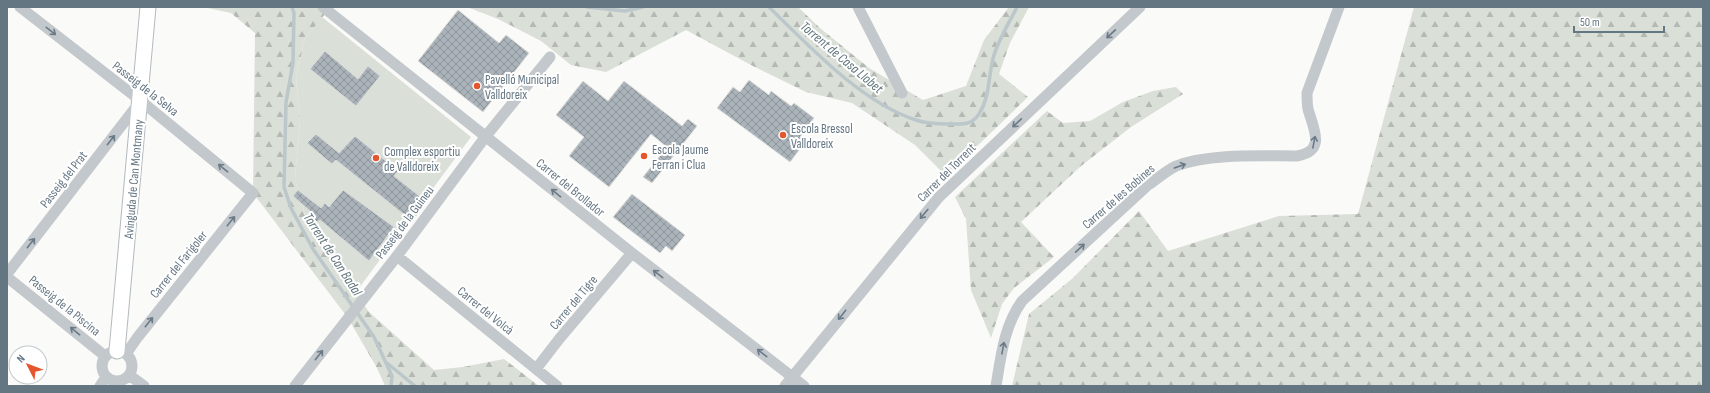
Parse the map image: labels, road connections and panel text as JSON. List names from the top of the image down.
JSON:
{
  "streets": {
    "street": [
      "Passeig de la Selva",
      "Carrer del Torrent",
      "Passeig del Prat",
      "Avinguda de Can Montmany",
      "Carrer del Brollador",
      "Carrer de les Bobines",
      "Passeig de la Guineu",
      "Carrer del Farigoler",
      "Carrer del Tigre",
      "Passeig de la Piscina",
      "Carrer del Volcà"
    ]
  },
  "crossings": [
    ["Passeig de la Selva", "Passeig del Prat"],
    ["Passeig de la Selva", "Avinguda de Can Montmany"],
    ["Passeig de la Selva", "Carrer del Farigoler"],
    ["Carrer del Torrent", "Carrer del Brollador"],
    ["Passeig del Prat", "Avinguda de Can Montmany"],
    ["Passeig del Prat", "Passeig de la Piscina"],
    ["Avinguda de Can Montmany", "Carrer del Farigoler"],
    ["Avinguda de Can Montmany", "Passeig de la Piscina"],
    ["Carrer del Brollador", "Passeig de la Guineu"],
    ["Carrer del Brollador", "Carrer del Tigre"],
    ["Passeig de la Guineu", "Carrer del Volcà"],
    ["Carrer del Farigoler", "Passeig de la Piscina"],
    ["Carrer del Tigre", "Carrer del Volcà"]
  ],
  "one_way": [
    "Carrer del Torrent",
    "Passeig del Prat",
    "Carrer del Brollador",
    "Carrer de les Bobines",
    "Passeig de la Guineu",
    "Carrer del Farigoler",
    "Passeig de la Piscina"
  ],
  "water": ["Torrent de Casa Llobet", "Torrent de Can Badal"],
  "places": [
    "Pavelló Municipal Valldoreix",
    "Escola Bressol Valldoreix",
    "Escola Jaume Ferran i Clua",
    "Complex esportiu de Valldoreix"
  ],
  "scale_bar": "50 m",
  "north": "top left"
}
